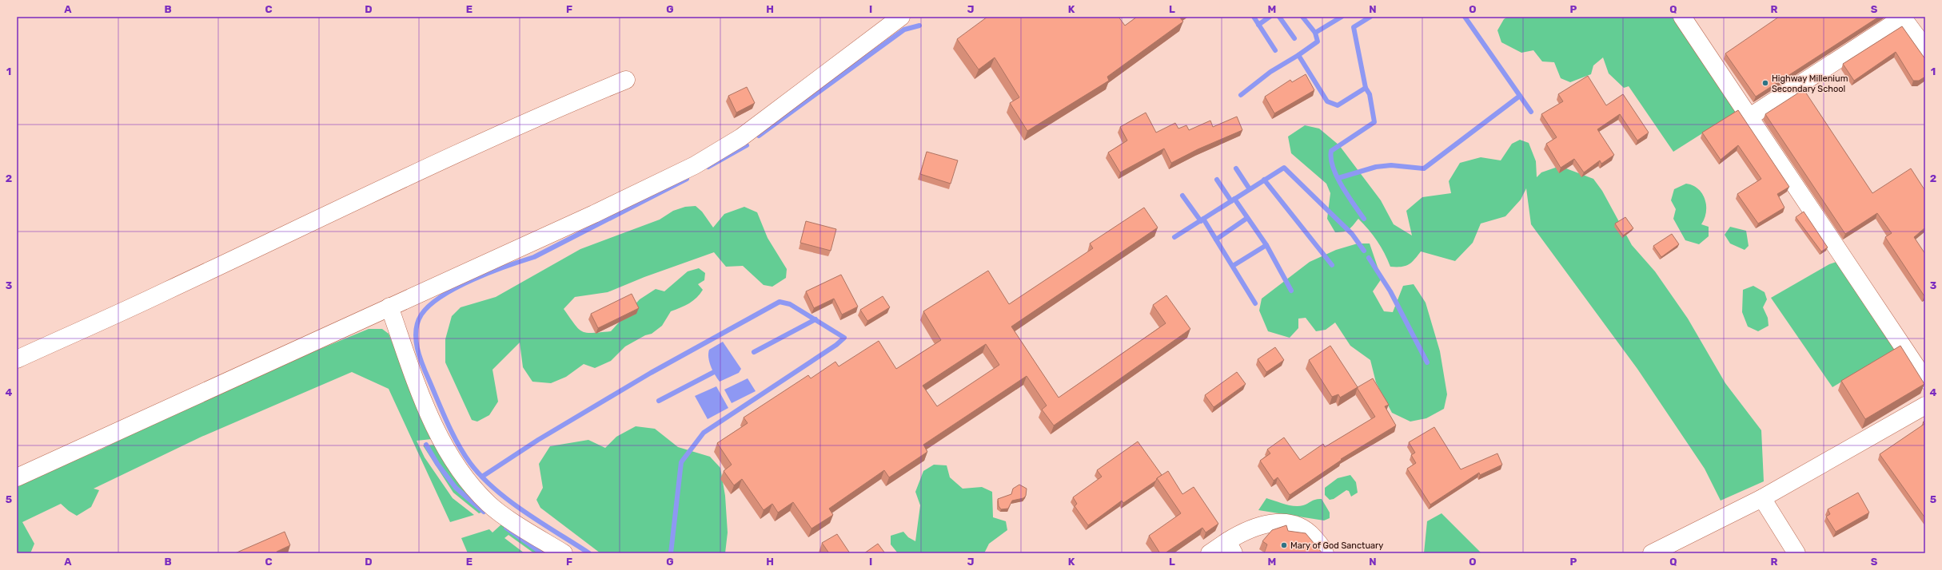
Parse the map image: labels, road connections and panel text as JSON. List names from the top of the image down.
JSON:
{
  "places": ["Highway Millenium Secondary School", "Mary of God Sanctuary"],
  "grid": {
    "columns": [
      "A",
      "B",
      "C",
      "D",
      "E",
      "F",
      "G",
      "H",
      "I",
      "J",
      "K",
      "L",
      "M",
      "N",
      "O",
      "P",
      "Q",
      "R",
      "S"
    ],
    "rows": [
      "1",
      "2",
      "3",
      "4",
      "5"
    ]
  }
}
